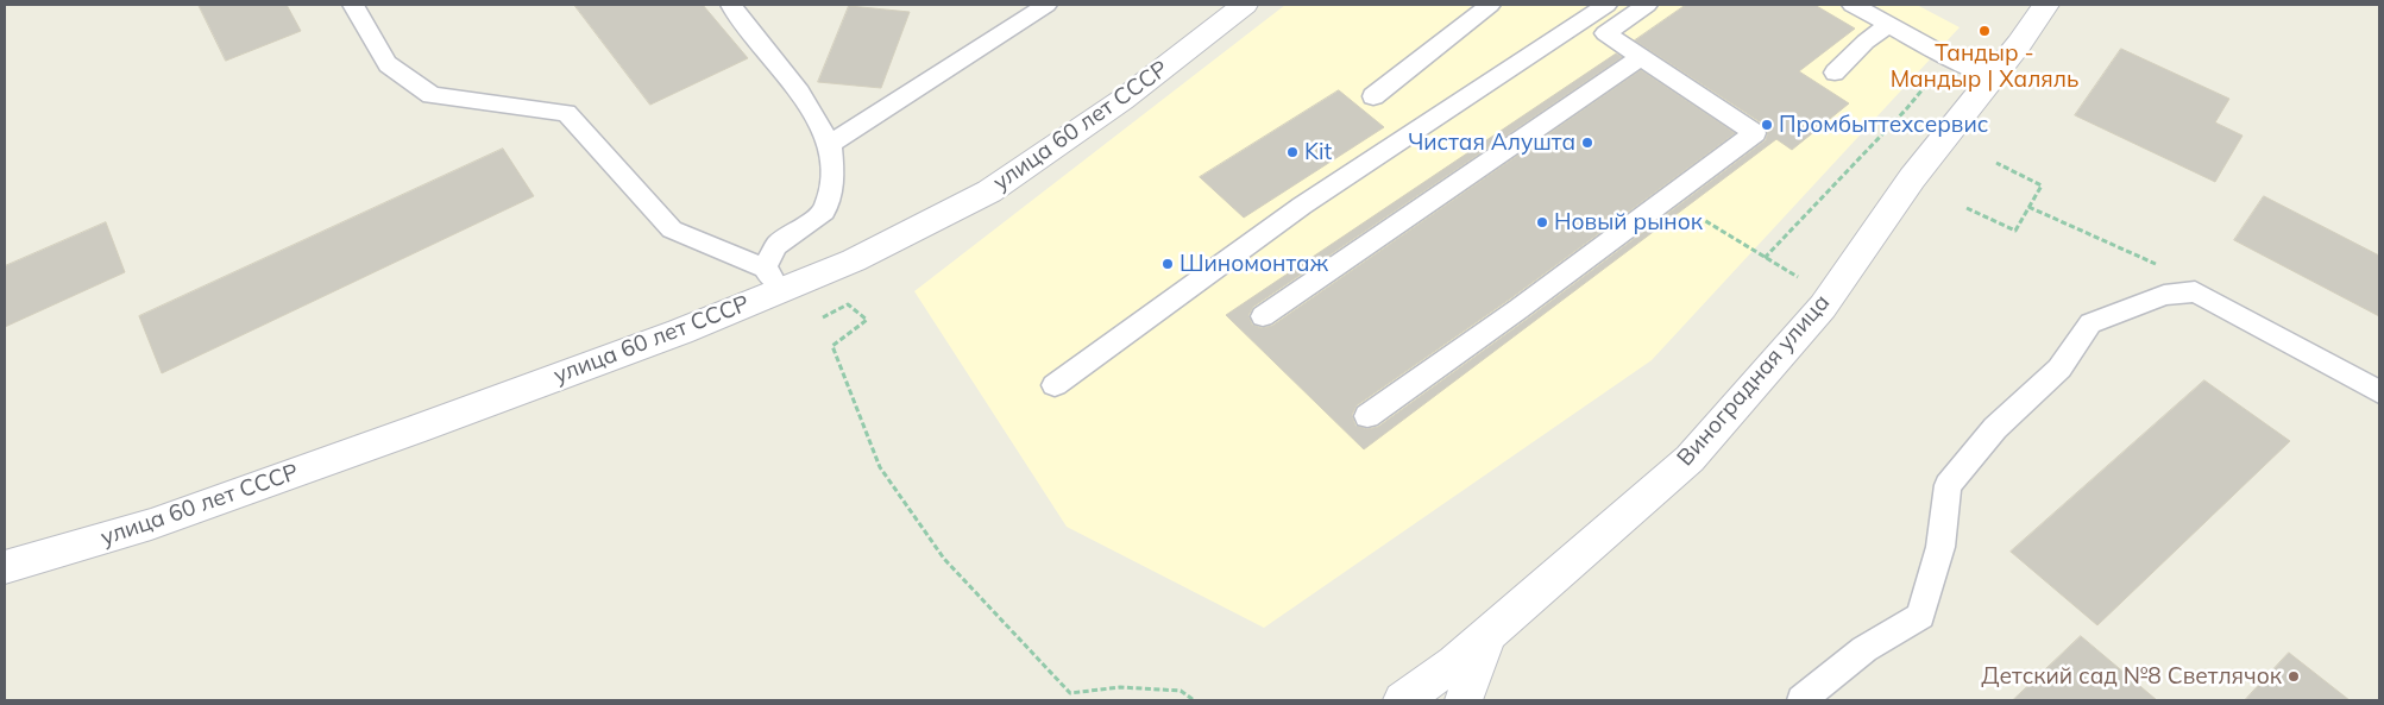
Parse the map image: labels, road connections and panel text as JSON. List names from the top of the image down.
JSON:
{
  "streets": {
    "street": ["улица 60 лет СССР", "Виноградная улица"]
  },
  "places": [
    "Тандыр - Мандыр | Халяль",
    "Промбыттехсервис",
    "Чистая Алушта",
    "Kit",
    "Новый рынок",
    "Шиномонтаж",
    "Детский сад №8 Светлячок"
  ]
}
